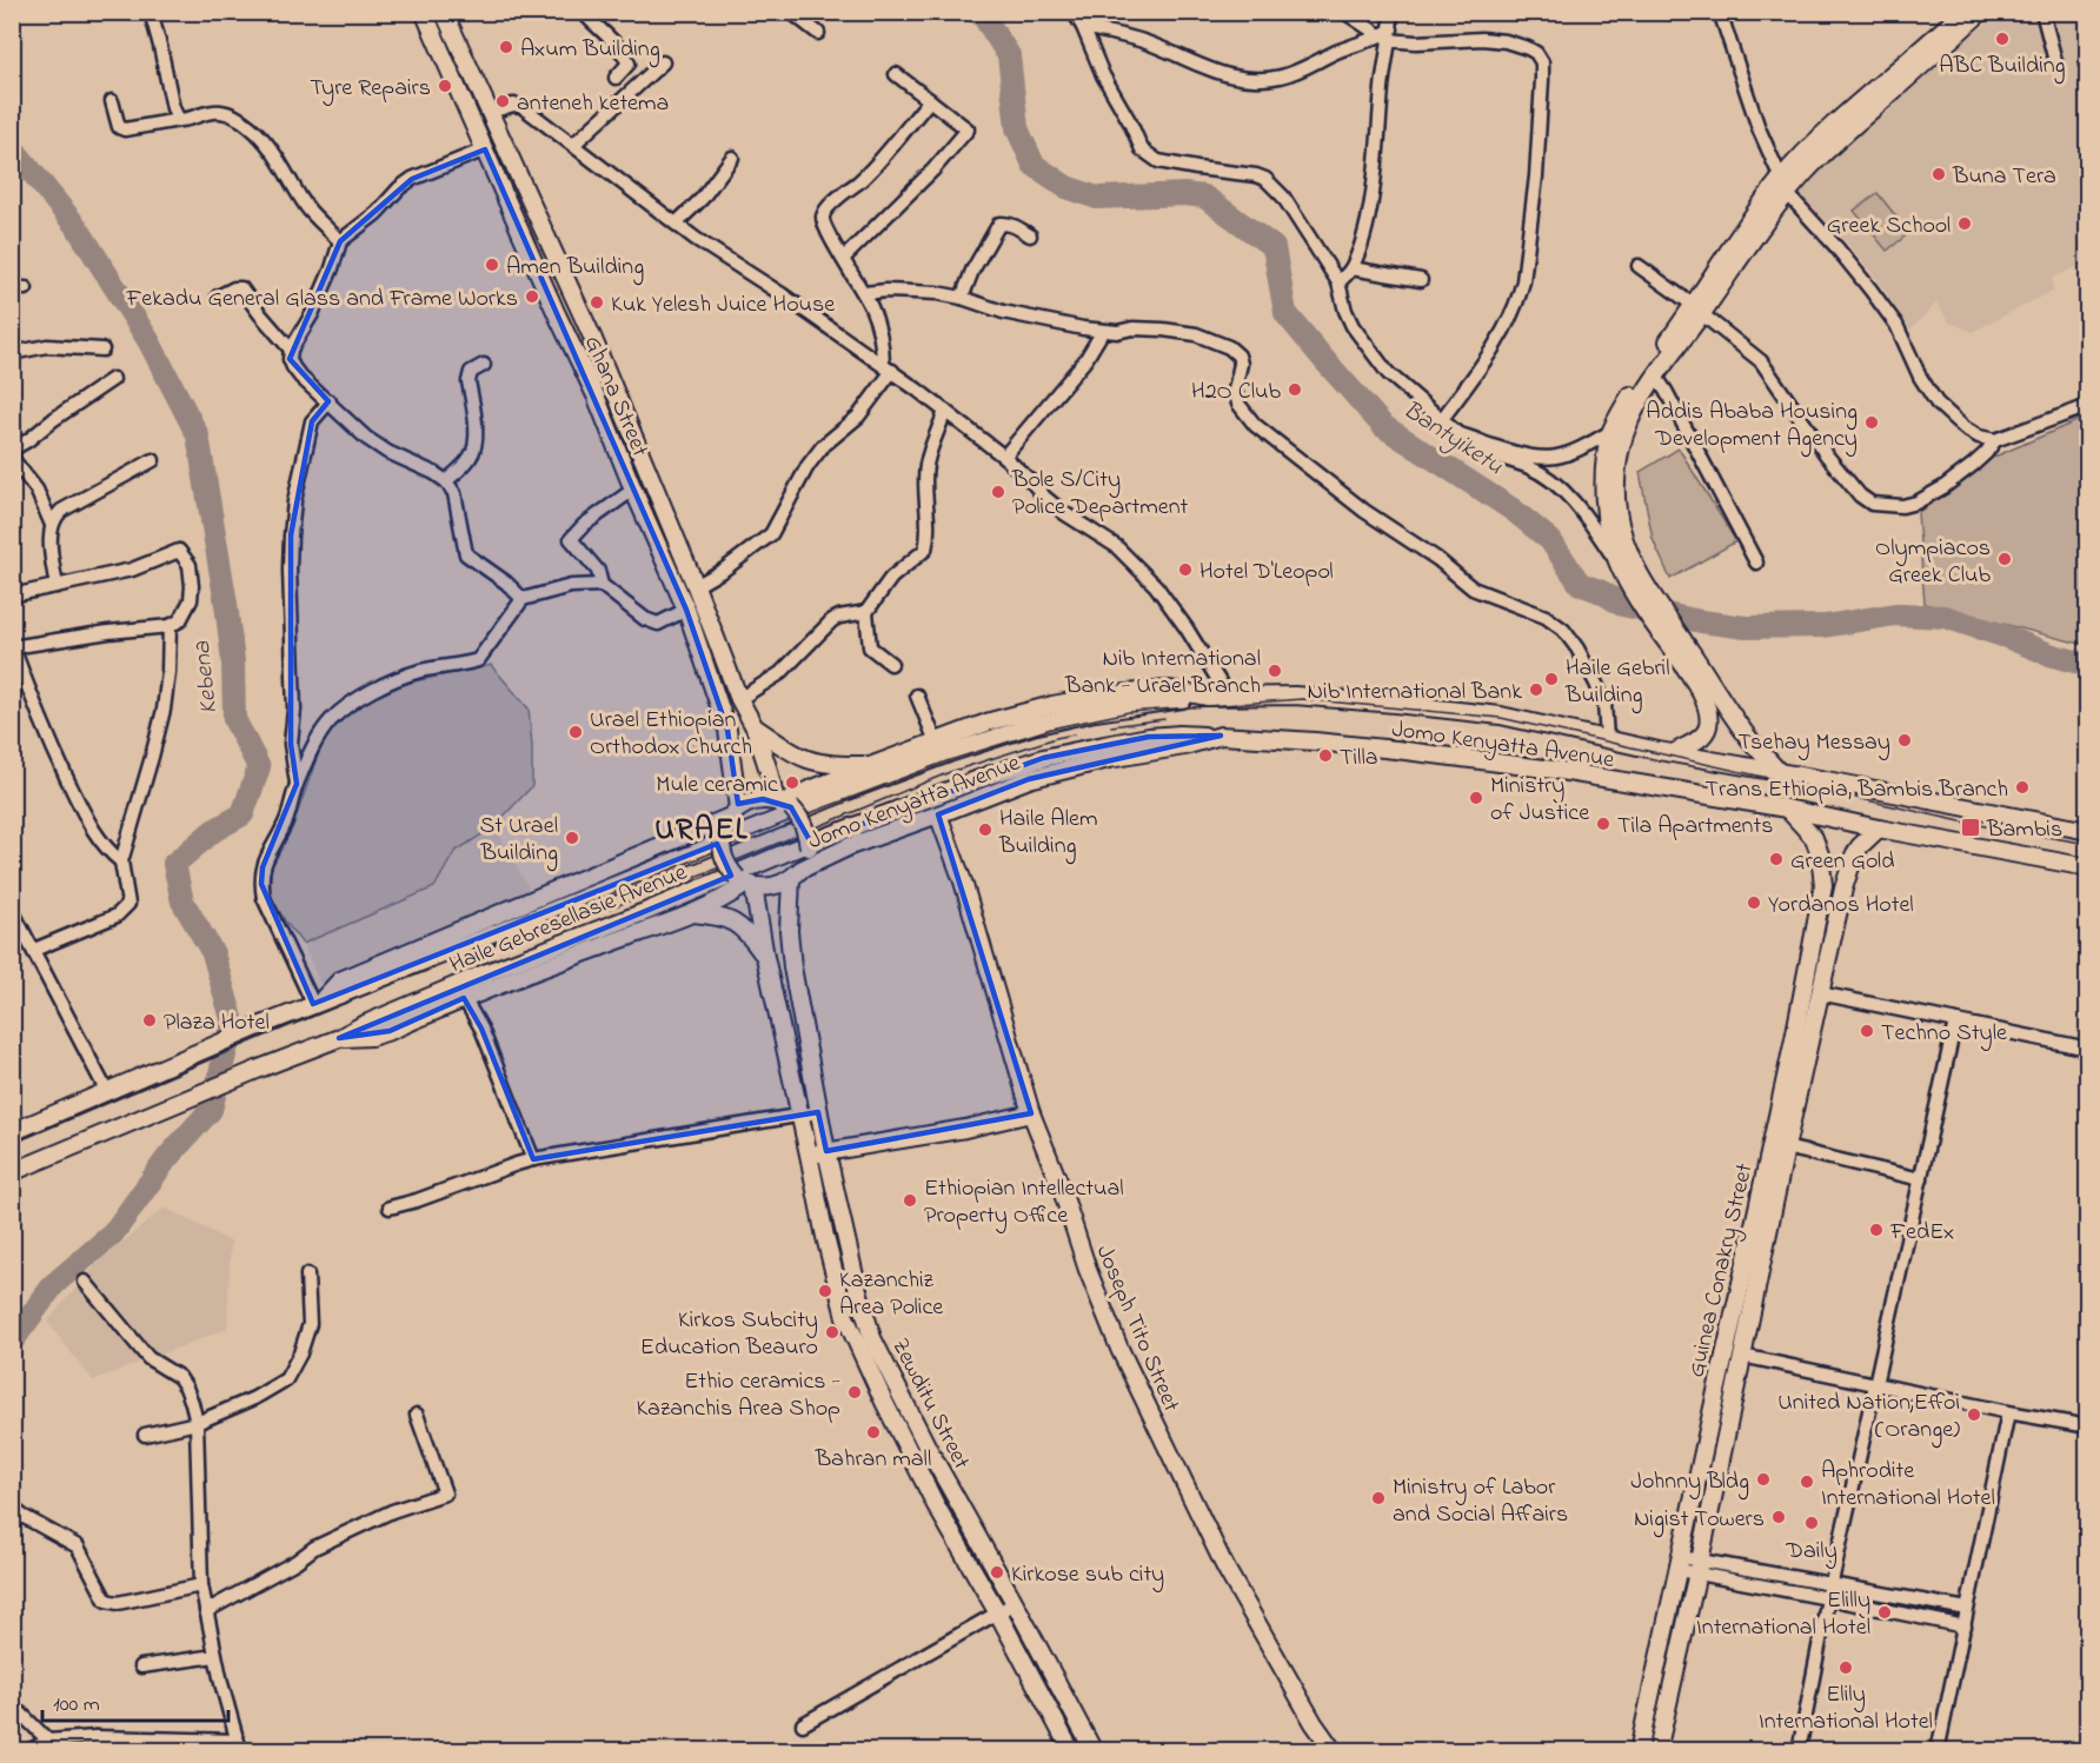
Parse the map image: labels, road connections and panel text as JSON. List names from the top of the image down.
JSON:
{
  "streets": {
    "main road": [
      "Ghana Street",
      "Jomo Kenyatta Avenue",
      "Haile Gebresellasie Avenue",
      "Guinea Conakry Street",
      "Joseph Tito Street",
      "Zewditu Street"
    ]
  },
  "crossings": [
    ["Ghana Street", "Jomo Kenyatta Avenue"],
    ["Ghana Street", "Haile Gebresellasie Avenue"],
    ["Ghana Street", "Zewditu Street"],
    ["Jomo Kenyatta Avenue", "Haile Gebresellasie Avenue"],
    ["Jomo Kenyatta Avenue", "Guinea Conakry Street"],
    ["Jomo Kenyatta Avenue", "Joseph Tito Street"],
    ["Jomo Kenyatta Avenue", "Zewditu Street"],
    ["Haile Gebresellasie Avenue", "Zewditu Street"]
  ],
  "districts": ["URAEL"],
  "water": ["Bantyiketu", "Kebena"],
  "places": {
    "other": [
      "ABC Building",
      "Axum Building",
      "Tyre Repairs",
      "anteneh ketema",
      "Buna Tera",
      "Greek School",
      "Amen Building",
      "Fekadu General Glass and Frame Works",
      "Kuk Yelesh Juice House",
      "H2O Club",
      "Addis Ababa Housing Development Agency",
      "Bole S/City Police Department",
      "Olympiacos Greek Club",
      "Hotel D'Leopol",
      "Nib International Bank - Urael Branch",
      "Haile Gebril Building",
      "Nib International Bank",
      "Urael Ethiopian Orthodox Church",
      "Tsehay Messay",
      "Tilla",
      "Mule ceramic",
      "Trans Ethiopia, Bambis Branch",
      "Ministry of Justice",
      "Tila Apartments",
      "Haile Alem Building",
      "St Urael Building",
      "Green Gold",
      "Yordanos Hotel",
      "Plaza Hotel",
      "Techno Style",
      "Ethiopian Intellectual Property Office",
      "FedEx",
      "Kazanchiz Area Police",
      "Kirkos Subcity Education Beauro",
      "Ethio ceramics - Kazanchis Area Shop",
      "United Nation;Effoi (Orange)",
      "Bahran mall",
      "Johnny Bldg",
      "Aphrodite International Hotel",
      "Ministry of Labor and Social Affairs",
      "Nigist Towers",
      "Daily",
      "Kirkose sub city",
      "Elilly International Hotel",
      "Elily International Hotel"
    ],
    "transit": ["Bambis"]
  },
  "scale_bar": "100 m"
}
